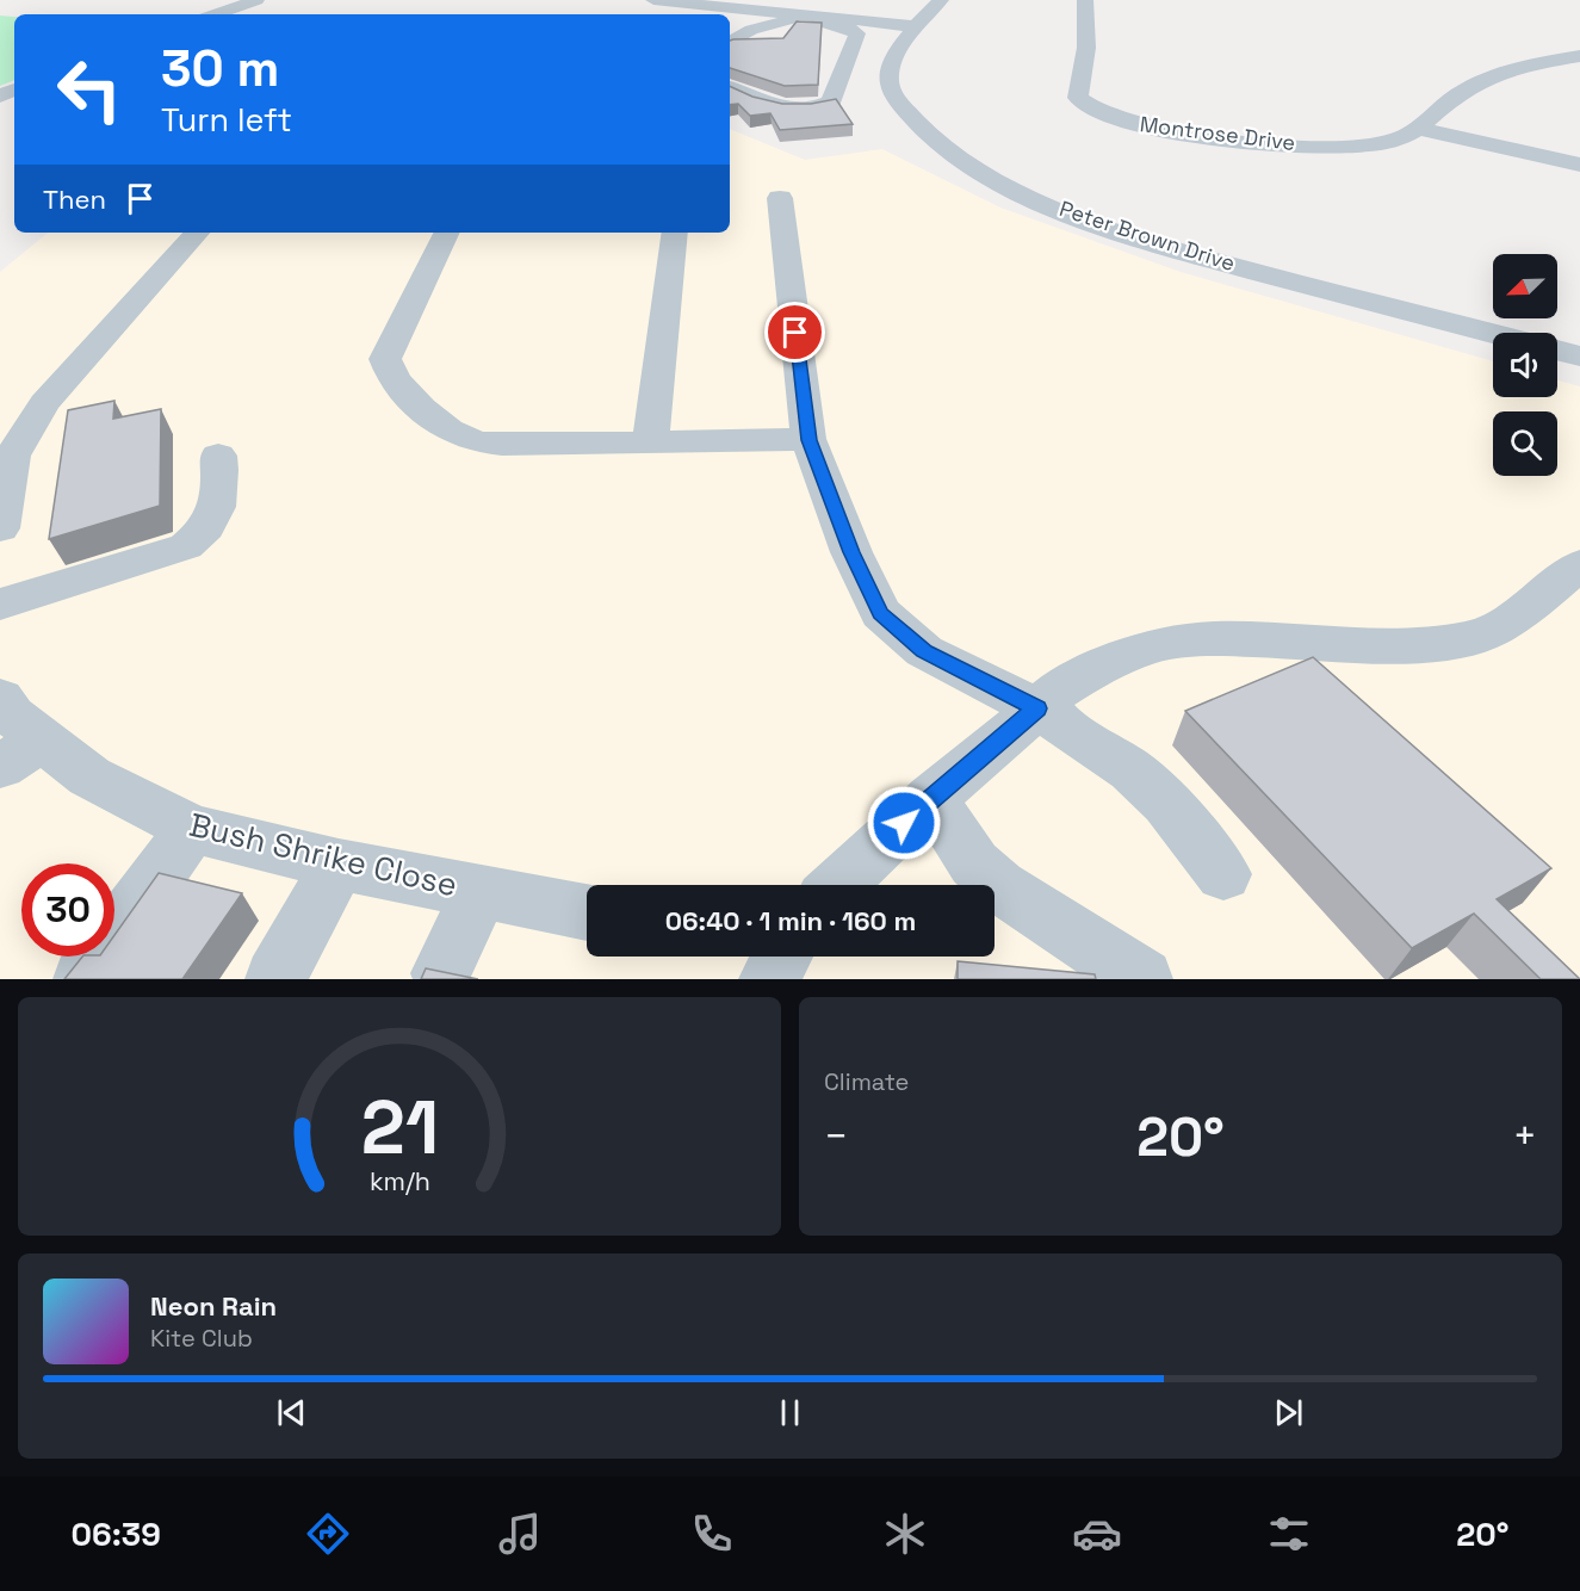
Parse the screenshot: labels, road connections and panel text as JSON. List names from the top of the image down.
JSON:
{
  "streets": {
    "street": ["Montrose Drive", "Peter Brown Drive", "Bush Shrike Close"]
  },
  "north": "bottom left",
  "page": {
    "turn": ["30 m", "Turn left"],
    "then": "Then",
    "limit": "30",
    "trip": "06:40 · 1 min · 160 m",
    "tile": "Climate",
    "heat": ["−", "20°", "+"],
    "song": ["Neon Rain", "Kite Club"],
    "tabs": ["06:39", "20°"],
    "gauge": ["21", "km/h"]
  }
}
